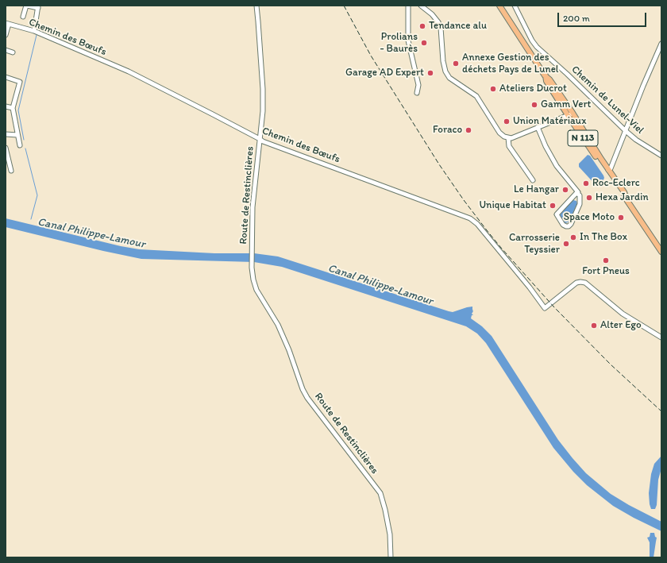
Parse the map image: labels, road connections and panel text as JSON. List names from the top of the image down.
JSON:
{
  "streets": {
    "main road": ["N 113"],
    "street": ["Chemin des Bœufs", "Chemin de Lunel-Viel", "Route de Restinclières"]
  },
  "crossings": [
    ["Chemin des Bœufs", "Route de Restinclières"]
  ],
  "water": ["Canal Philippe-Lamour"],
  "places": [
    "Tendance alu",
    "Prolians - Baurès",
    "Annexe Gestion des déchets Pays de Lunel",
    "Garage AD Expert",
    "Ateliers Ducrot",
    "Gamm Vert",
    "Union Matériaux",
    "Foraco",
    "Roc-Eclerc",
    "Le Hangar",
    "Hexa Jardin",
    "Unique Habitat",
    "Space Moto",
    "In The Box",
    "Carrosserie Teyssier",
    "Fort Pneus",
    "Alter Ego"
  ],
  "scale_bar": "200 m"
}
